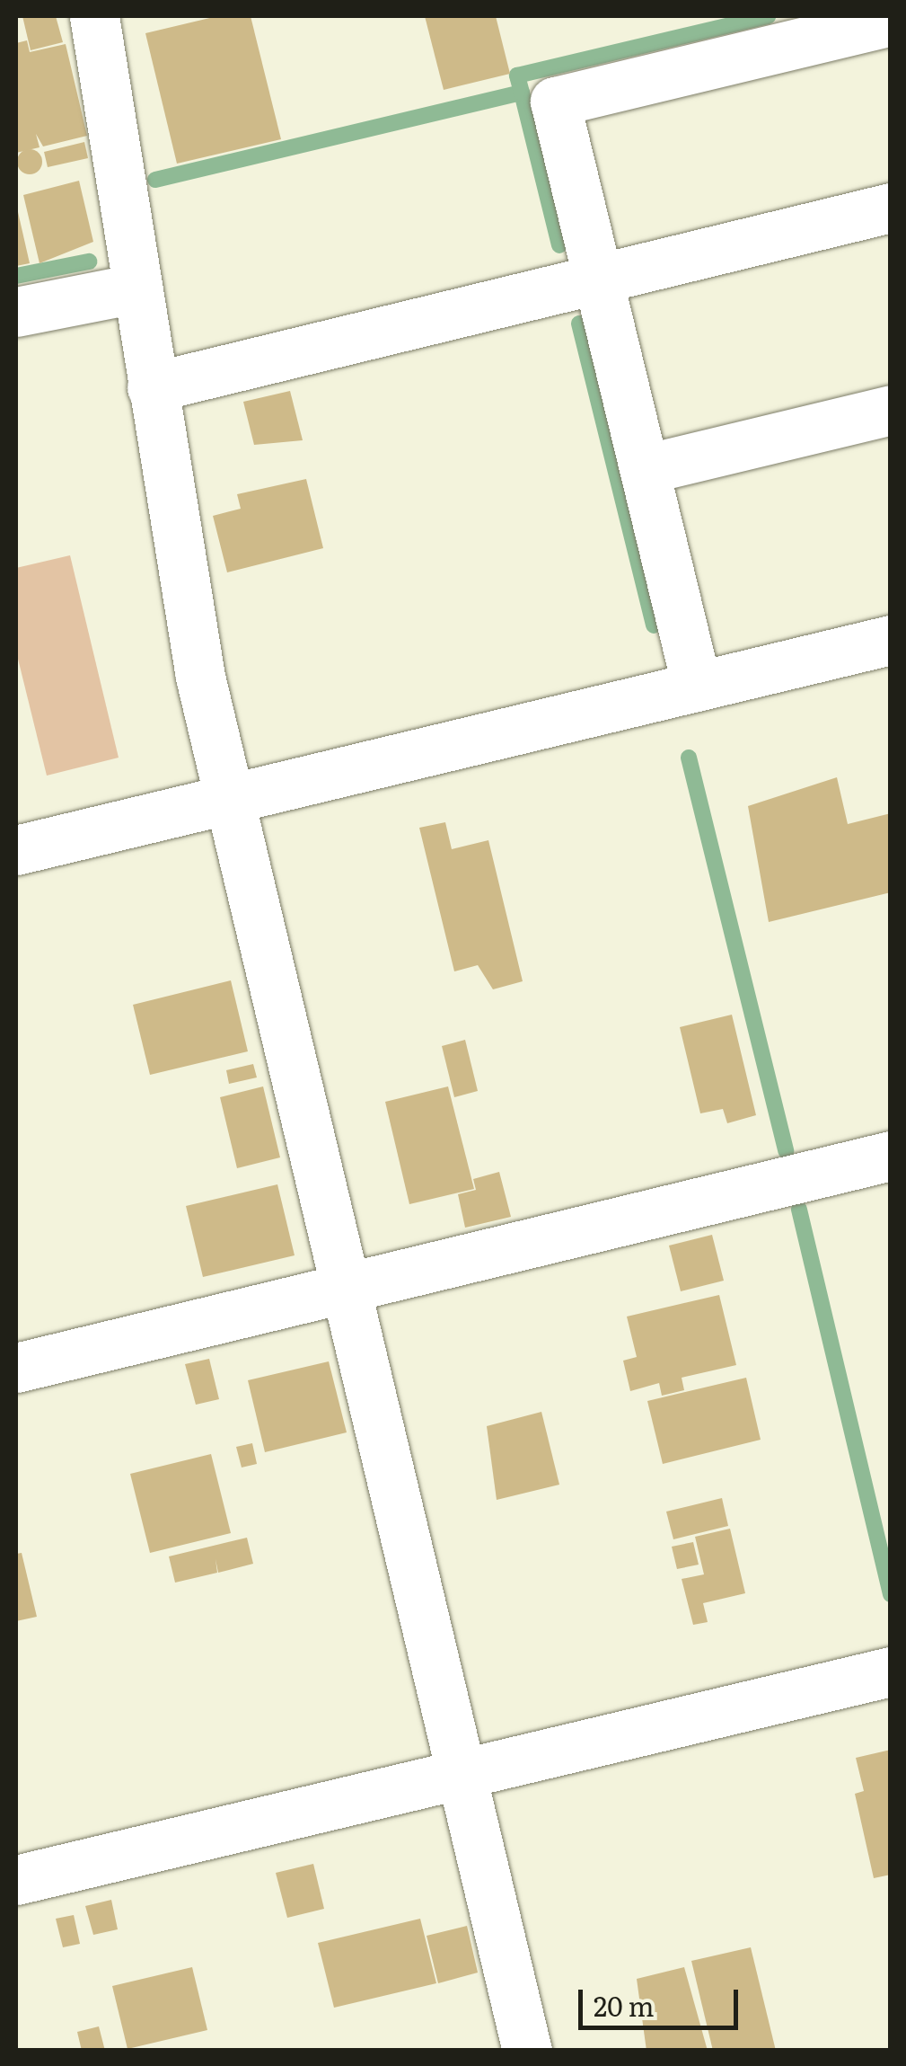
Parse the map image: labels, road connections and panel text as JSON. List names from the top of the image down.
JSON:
{
  "scale_bar": "20 m"
}
